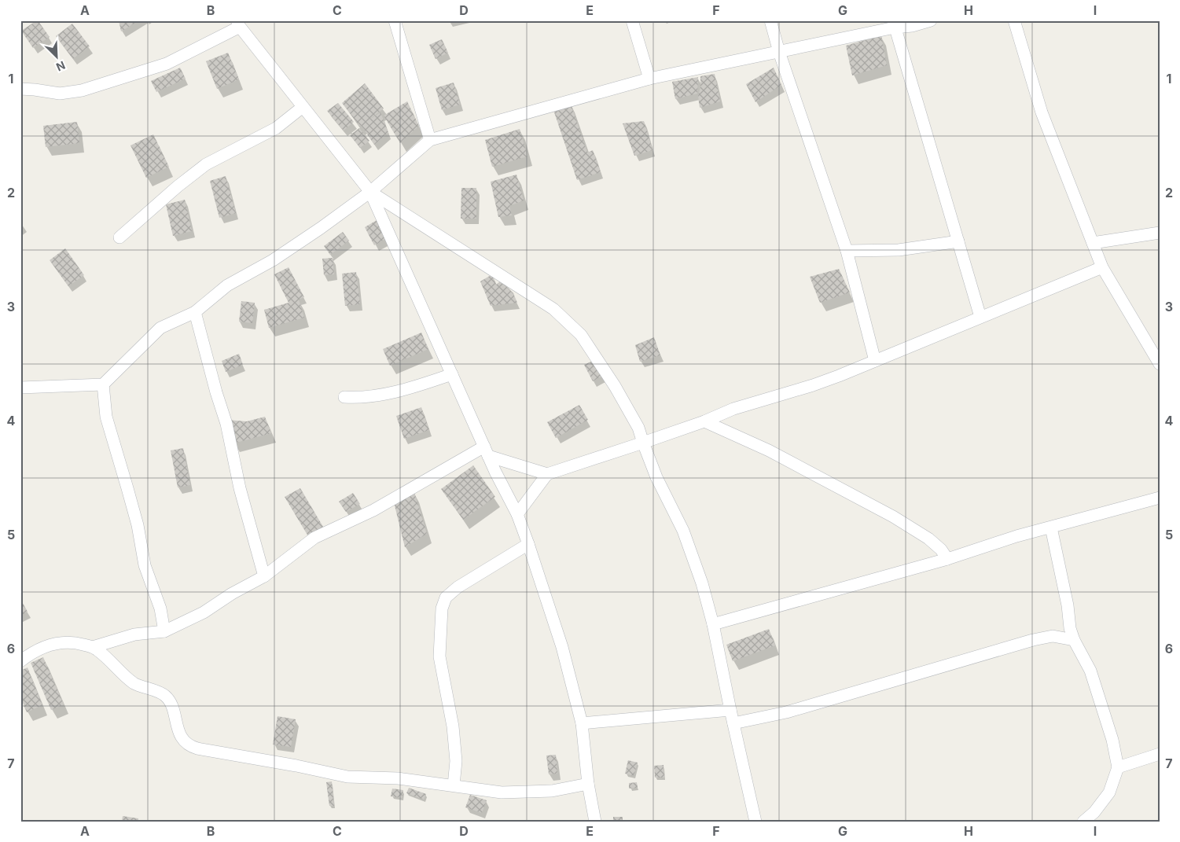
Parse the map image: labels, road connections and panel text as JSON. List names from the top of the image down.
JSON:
{
  "north": "bottom right",
  "grid": {
    "columns": [
      "A",
      "B",
      "C",
      "D",
      "E",
      "F",
      "G",
      "H",
      "I"
    ],
    "rows": [
      "1",
      "2",
      "3",
      "4",
      "5",
      "6",
      "7"
    ]
  }
}
